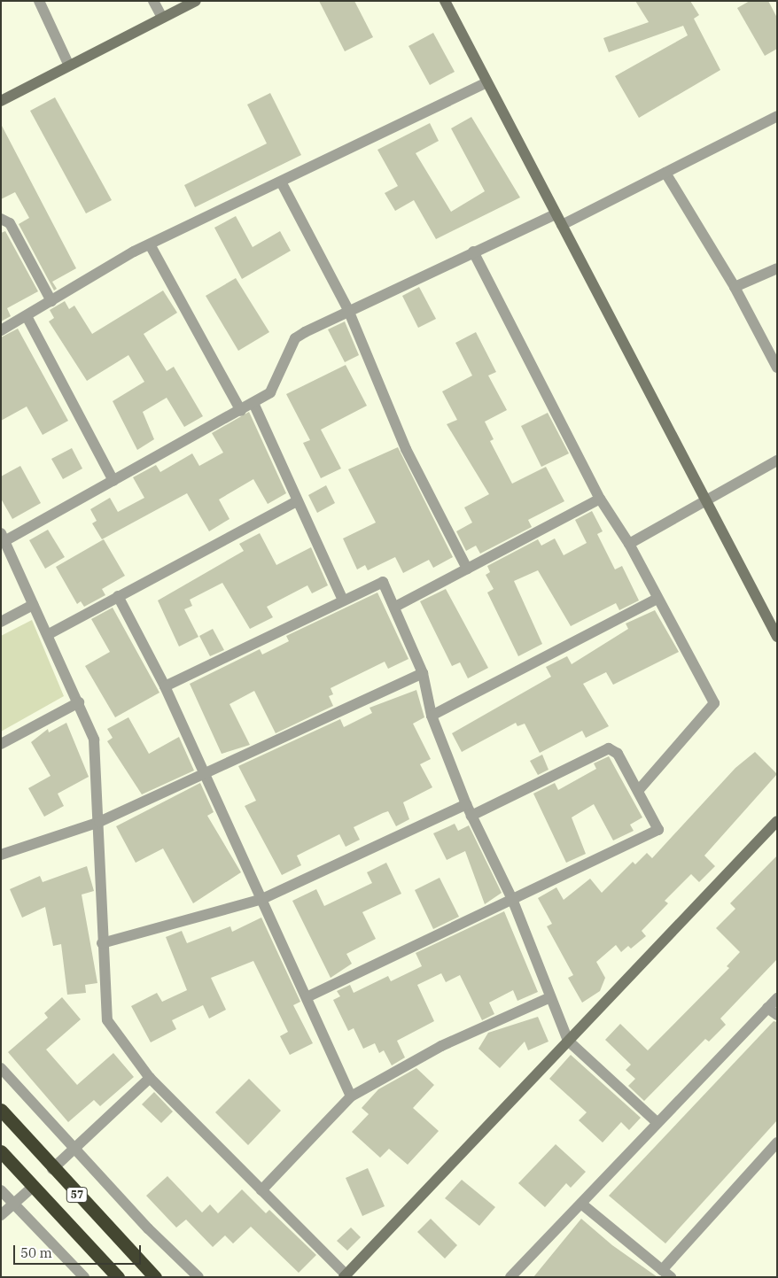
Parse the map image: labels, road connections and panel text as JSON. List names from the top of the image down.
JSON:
{
  "streets": {
    "highway": ["57"]
  },
  "scale_bar": "50 m"
}
